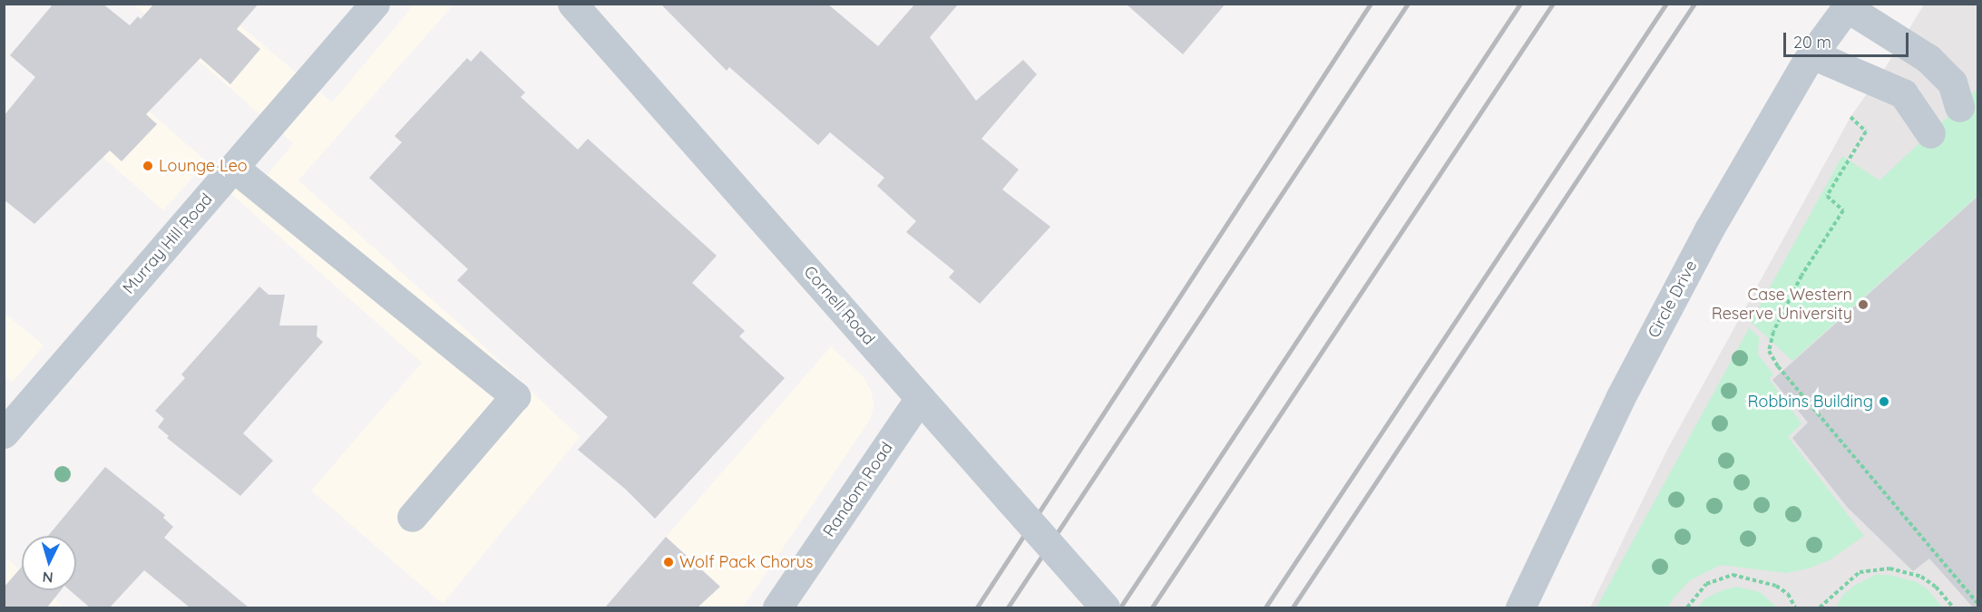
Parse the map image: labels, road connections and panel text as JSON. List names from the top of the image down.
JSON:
{
  "streets": {
    "street": [
      "Murray Hill Road",
      "Circle Drive",
      "Cornell Road",
      "Random Road"
    ]
  },
  "crossings": [
    ["Cornell Road", "Random Road"]
  ],
  "places": [
    "Lounge Leo",
    "Case Western Reserve University",
    "Robbins Building",
    "Wolf Pack Chorus"
  ],
  "scale_bar": "20 m",
  "north": "bottom"
}
